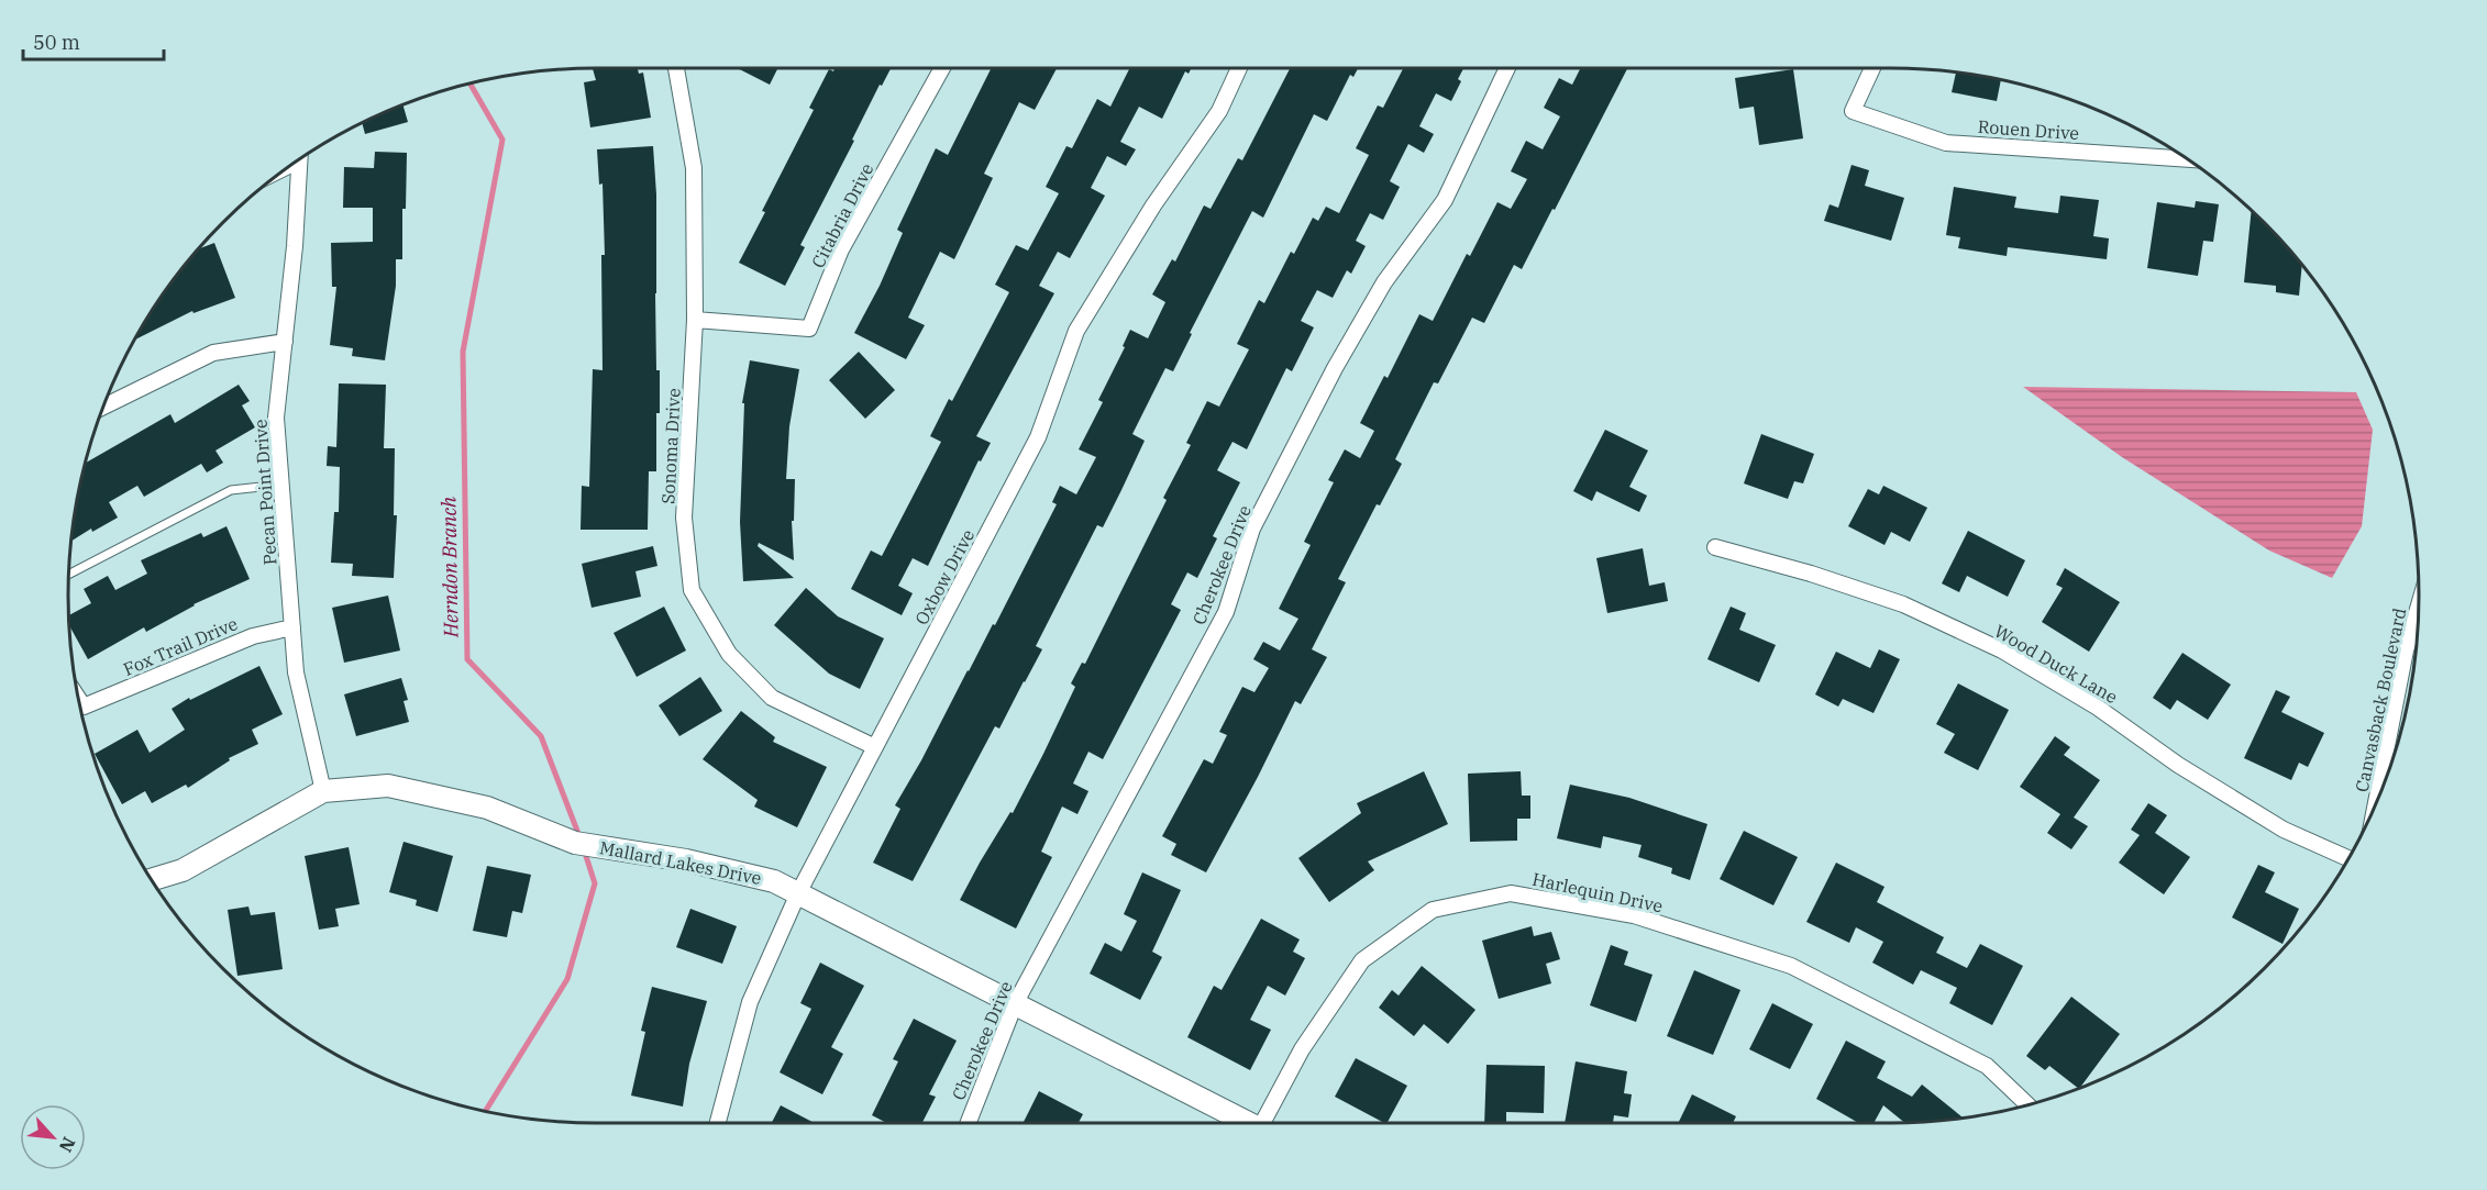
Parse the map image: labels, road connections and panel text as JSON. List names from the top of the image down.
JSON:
{
  "streets": {
    "street": [
      "Rouen Drive",
      "Citabria Drive",
      "Sonoma Drive",
      "Pecan Point Drive",
      "Cherokee Drive",
      "Oxbow Drive",
      "Fox Trail Drive",
      "Wood Duck Lane",
      "Canvasback Boulevard",
      "Mallard Lakes Drive",
      "Harlequin Drive"
    ]
  },
  "crossings": [
    ["Citabria Drive", "Sonoma Drive"],
    ["Sonoma Drive", "Oxbow Drive"],
    ["Pecan Point Drive", "Fox Trail Drive"],
    ["Pecan Point Drive", "Mallard Lakes Drive"],
    ["Cherokee Drive", "Mallard Lakes Drive"],
    ["Oxbow Drive", "Mallard Lakes Drive"]
  ],
  "water": ["Herndon Branch"],
  "scale_bar": "50 m",
  "north": "bottom right"
}
